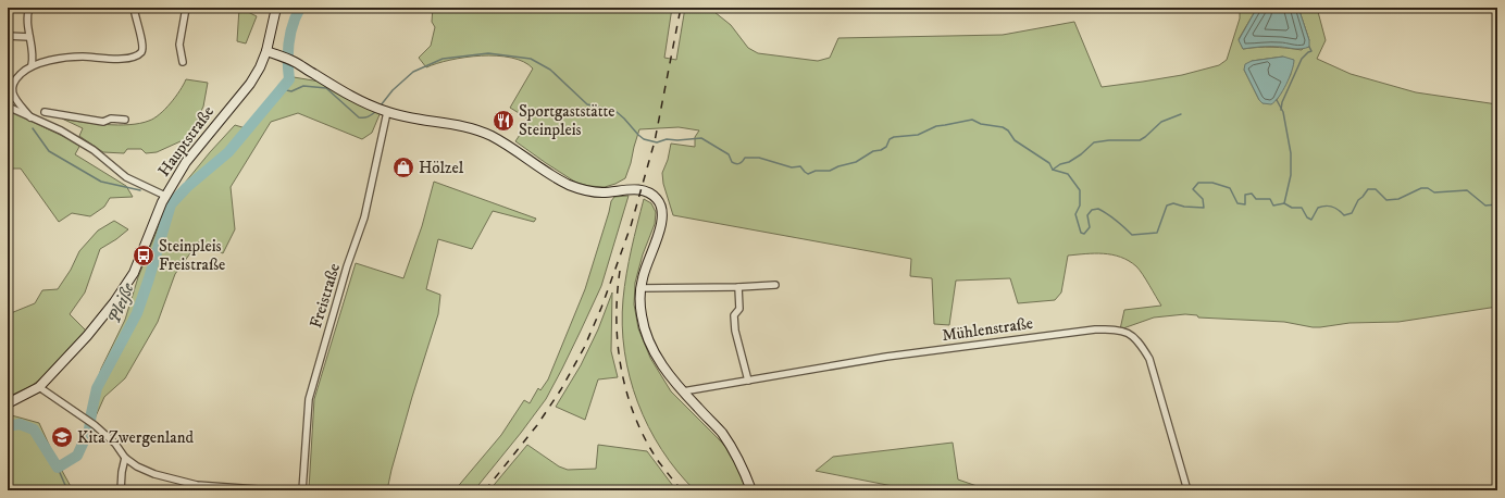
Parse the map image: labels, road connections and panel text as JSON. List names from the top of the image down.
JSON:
{
  "streets": {
    "street": ["Hauptstraße", "Freistraße", "Mühlenstraße"]
  },
  "water": ["Pleiße"],
  "places": {
    "restaurant": ["Sportgaststätte Steinpleis"],
    "shop": ["Hölzel"],
    "bus stop": ["Steinpleis Freistraße"],
    "school or university": ["Kita Zwergenland"]
  }
}
